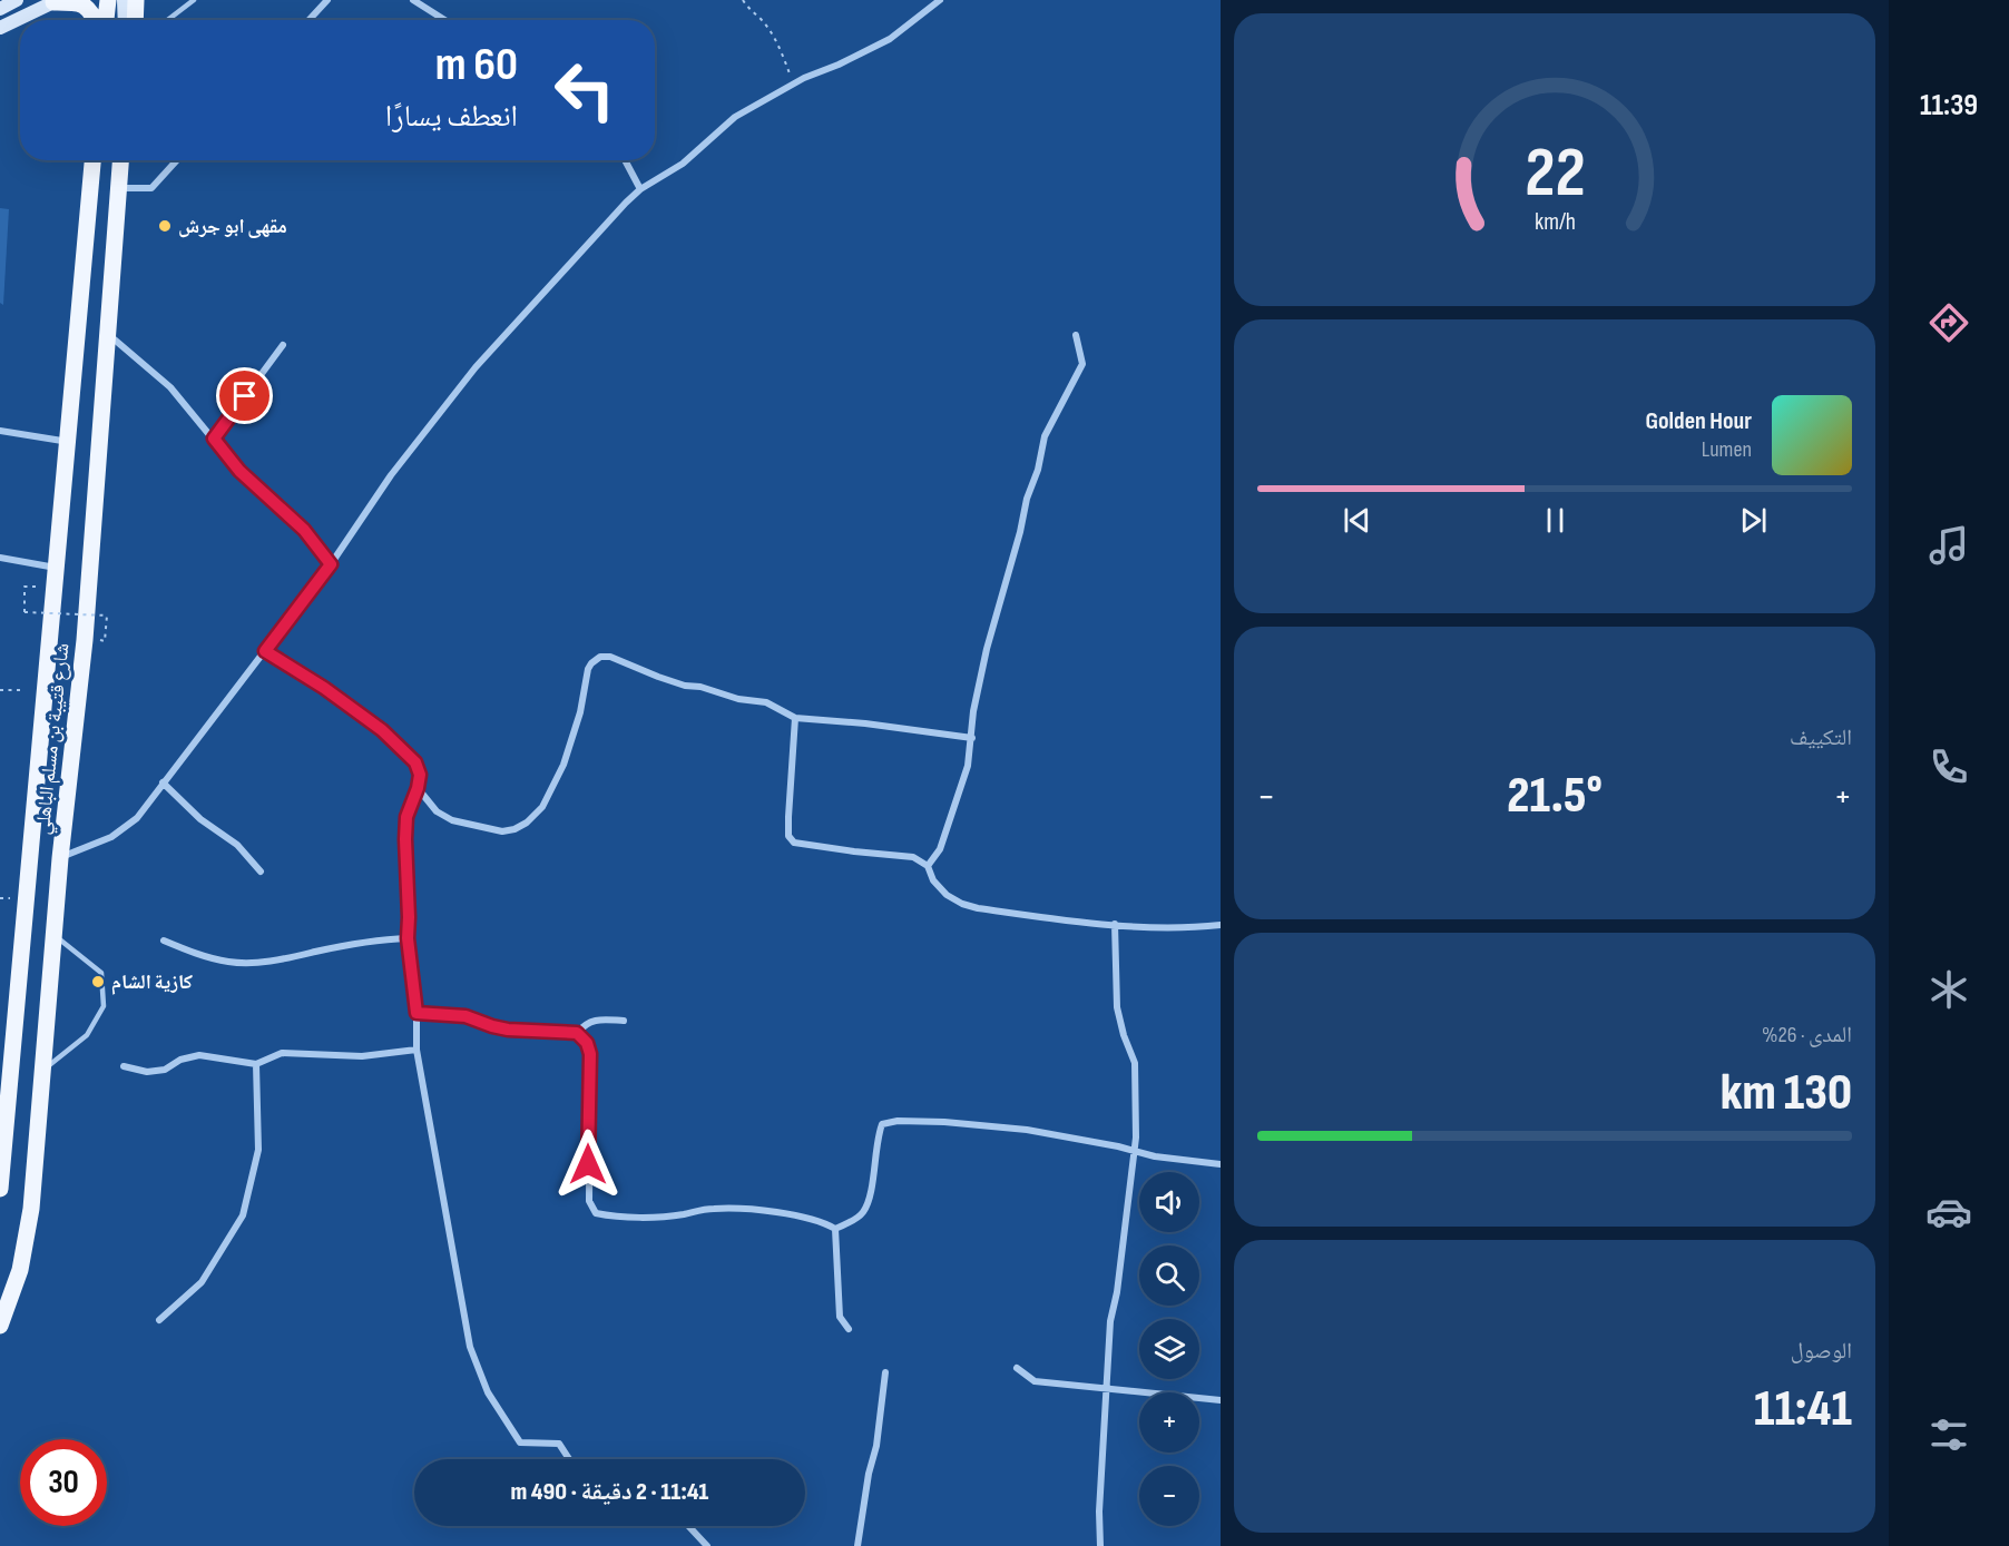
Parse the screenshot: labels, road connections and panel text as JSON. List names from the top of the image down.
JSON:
{
  "streets": {
    "main road": ["شارع قتيبة بن مسلم الباهلي"]
  },
  "places": ["مقهى ابو جرش", "كازية الشام"],
  "page": {
    "tabs": "11:39",
    "turn": ["60 m", "انعطف يسارًا"],
    "song": ["Golden Hour", "Lumen"],
    "tile": [
      "التكييف",
      ["المدى · 26%", "130 km"],
      ["الوصول", "11:41"]
    ],
    "heat": ["−", "21.5°", "+"],
    "map_buttons": ["+", "−"],
    "limit": "30",
    "trip": "11:41 · 2 دقيقة · 490 m",
    "gauge": ["22", "km/h"]
  }
}
